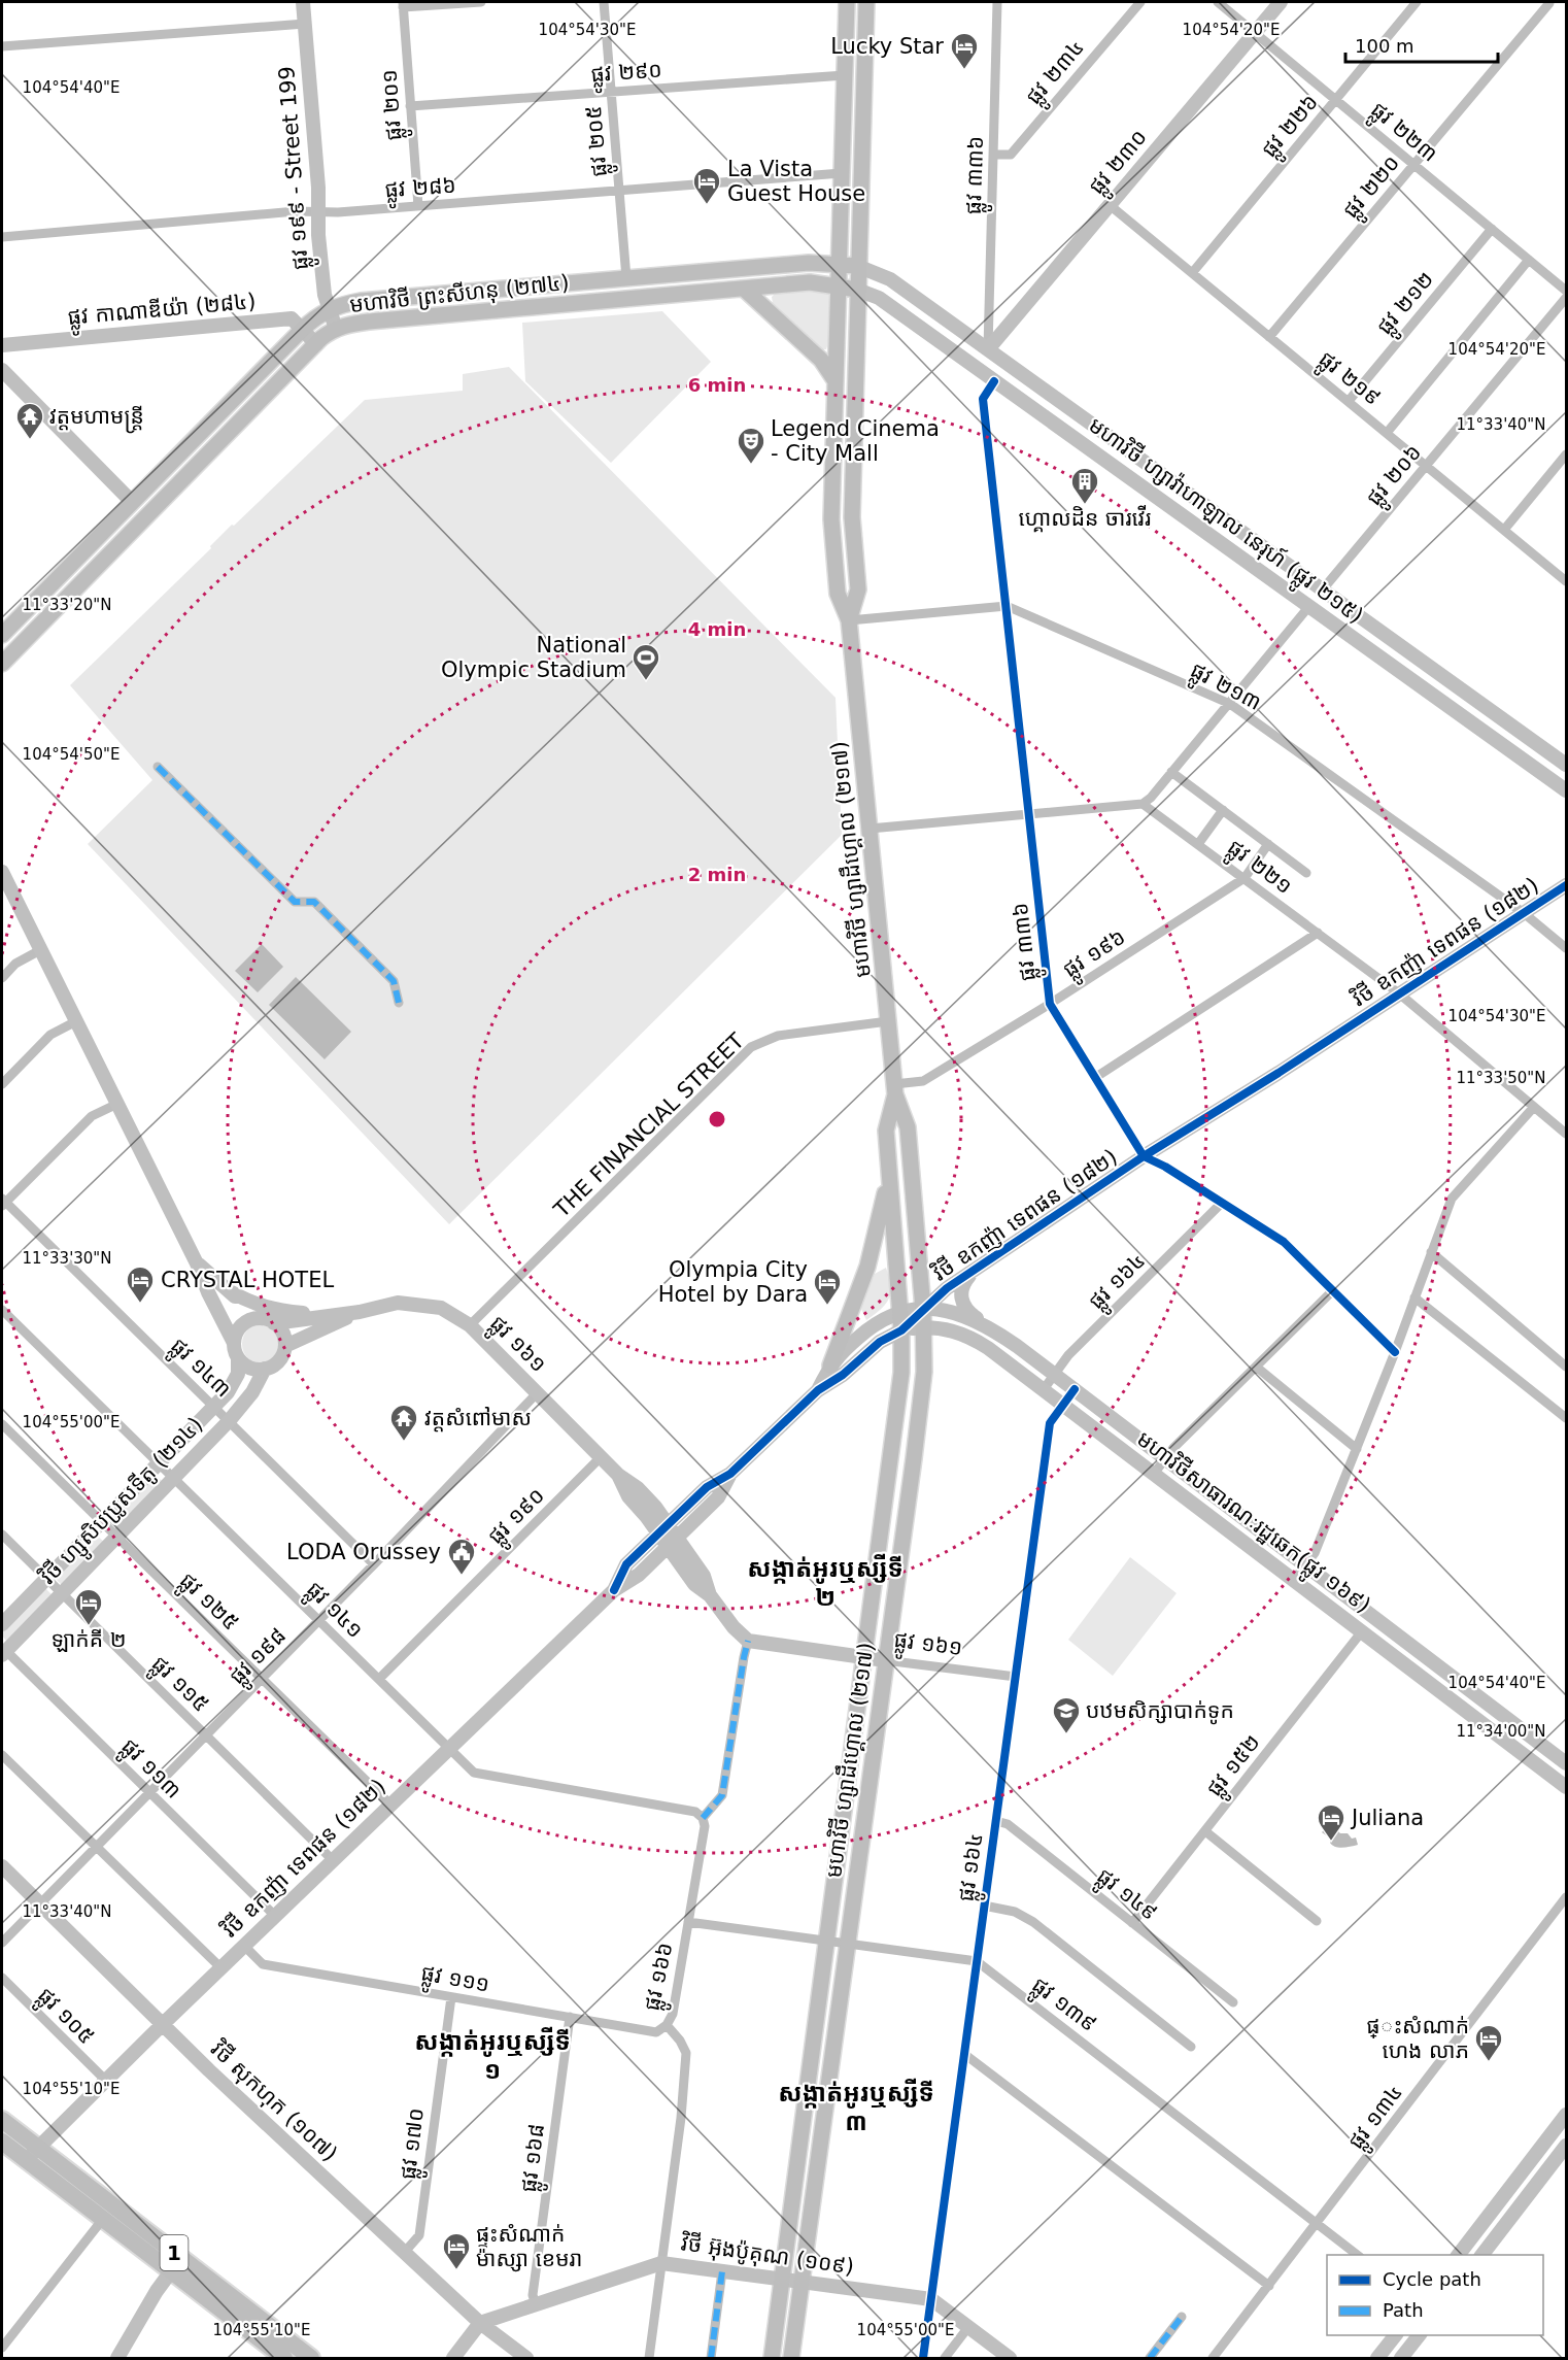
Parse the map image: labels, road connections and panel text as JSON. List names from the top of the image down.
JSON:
{
  "streets": {
    "highway": ["1"],
    "main road": ["មហាវិថី ព្រះសីហនុ (២៧៤)", "មហាវិថី ហ្សាដឹហ្គោល (២១៧)"],
    "street": [
      "ផ្លូវ ២៩០",
      "ផ្លូវ ២៣៤",
      "ផ្លូវ ២០១",
      "ផ្លូវ ២២៦",
      "ផ្លូវ ២២៣",
      "ផ្លូវ ២០៥",
      "ផ្លូវ ២៣០",
      "ផ្លូវ ១៩៩ - Street 199",
      "ផ្លូវ ៣៣៦",
      "ផ្លូវ ២២០",
      "ផ្លូវ ២៨៦",
      "ផ្លូវ ២១២",
      "ផ្លូវ កាណាឌីយ៉ា (២៨៤)",
      "ផ្លូវ ២១៩",
      "ផ្លូវ ២០៦",
      "មហាវិថី ហ្សាវ៉ាហាឡាល នេរុហ៍ (ផ្លូវ ២១៥)",
      "ផ្លូវ ២១៣",
      "ផ្លូវ ២២១",
      "វិថី ឧកញ៉ា ទេពផន (១៨២)",
      "ផ្លូវ ១៩៦",
      "THE FINANCIAL STREET",
      "ផ្លូវ ១៦៤",
      "ផ្លូវ ១៦១",
      "ផ្លូវ ១៤៣",
      "វិថី ហ្សូសិបប្រូសទីតូ (២១៤)",
      "ផ្លូវ ១៩០",
      "មហាវិថីសាធារណៈរដ្ឋឆេក(ផ្លូវ ១៦៩)",
      "ផ្លូវ ១២៥",
      "ផ្លូវ ១៤១",
      "ផ្លូវ ១៩៨",
      "ផ្លូវ ១១៥",
      "ផ្លូវ ១៥២",
      "ផ្លូវ ១១៣",
      "ផ្លូវ ១៤៩",
      "ផ្លូវ ១៦៦",
      "ផ្លូវ ១១១",
      "ផ្លូវ ១៣៩",
      "ផ្លូវ ១០៥",
      "វិថី សុកហុក (១០៧)",
      "ផ្លូវ ១៣៤",
      "ផ្លូវ ១៧០",
      "ផ្លូវ ១៦៨",
      "វិថី អ៊ុងប៉ូគុណ (១០៩)"
    ]
  },
  "crossings": [
    ["ផ្លូវ ២៩០", "ផ្លូវ ២០១"],
    ["ផ្លូវ ២៩០", "ផ្លូវ ២០៥"],
    ["ផ្លូវ ២៩០", "មហាវិថី ហ្សាដឹហ្គោល (២១៧)"],
    ["ផ្លូវ ២៣៤", "ផ្លូវ ៣៣៦"],
    ["ផ្លូវ ២០១", "ផ្លូវ ២៨៦"],
    ["ផ្លូវ ២២៦", "ផ្លូវ ២២៣"],
    ["ផ្លូវ ២២៦", "ផ្លូវ ២១៩"],
    ["ផ្លូវ ២២៣", "ផ្លូវ ២៣០"],
    ["ផ្លូវ ២២៣", "ផ្លូវ ២២០"],
    ["ផ្លូវ ២២៣", "ផ្លូវ ២១២"],
    ["ផ្លូវ ២០៥", "ផ្លូវ ២៨៦"],
    ["ផ្លូវ ២០៥", "មហាវិថី ព្រះសីហនុ (២៧៤)"],
    ["ផ្លូវ ២៣០", "ផ្លូវ ៣៣៦"],
    ["ផ្លូវ ២៣០", "ផ្លូវ ២១៩"],
    ["ផ្លូវ ២៣០", "មហាវិថី ហ្សាវ៉ាហាឡាល នេរុហ៍ (ផ្លូវ ២១៥)"],
    ["ផ្លូវ ១៩៩ - Street 199", "ផ្លូវ ២៨៦"],
    ["ផ្លូវ ១៩៩ - Street 199", "មហាវិថី ព្រះសីហនុ (២៧៤)"],
    ["ផ្លូវ ៣៣៦", "មហាវិថី ហ្សាវ៉ាហាឡាល នេរុហ៍ (ផ្លូវ ២១៥)"],
    ["ផ្លូវ ៣៣៦", "ផ្លូវ ២១៣"],
    ["ផ្លូវ ៣៣៦", "វិថី ឧកញ៉ា ទេពផន (១៨២)"],
    ["ផ្លូវ ៣៣៦", "ផ្លូវ ១៩៦"],
    ["ផ្លូវ ២២០", "ផ្លូវ ២១៩"],
    ["ផ្លូវ ២៨៦", "មហាវិថី ហ្សាដឹហ្គោល (២១៧)"],
    ["មហាវិថី ព្រះសីហនុ (២៧៤)", "ផ្លូវ កាណាឌីយ៉ា (២៨៤)"],
    ["មហាវិថី ព្រះសីហនុ (២៧៤)", "មហាវិថី ហ្សាវ៉ាហាឡាល នេរុហ៍ (ផ្លូវ ២១៥)"],
    ["មហាវិថី ព្រះសីហនុ (២៧៤)", "មហាវិថី ហ្សាដឹហ្គោល (២១៧)"],
    ["ផ្លូវ ២១២", "ផ្លូវ ២១៩"],
    ["ផ្លូវ ២១៩", "ផ្លូវ ២០៦"],
    ["ផ្លូវ ២០៦", "មហាវិថី ហ្សាវ៉ាហាឡាល នេរុហ៍ (ផ្លូវ ២១៥)"],
    ["មហាវិថី ហ្សាវ៉ាហាឡាល នេរុហ៍ (ផ្លូវ ២១៥)", "មហាវិថី ហ្សាដឹហ្គោល (២១៧)"],
    ["ផ្លូវ ២១៣", "មហាវិថី ហ្សាដឹហ្គោល (២១៧)"],
    ["ផ្លូវ ២១៣", "វិថី ឧកញ៉ា ទេពផន (១៨២)"],
    ["មហាវិថី ហ្សាដឹហ្គោល (២១៧)", "វិថី ឧកញ៉ា ទេពផន (១៨២)"],
    ["មហាវិថី ហ្សាដឹហ្គោល (២១៧)", "ផ្លូវ ១៩៦"],
    ["មហាវិថី ហ្សាដឹហ្គោល (២១៧)", "THE FINANCIAL STREET"],
    ["មហាវិថី ហ្សាដឹហ្គោល (២១៧)", "ផ្លូវ ១៦១"],
    ["មហាវិថី ហ្សាដឹហ្គោល (២១៧)", "មហាវិថីសាធារណៈរដ្ឋឆេក(ផ្លូវ ១៦៩)"],
    ["មហាវិថី ហ្សាដឹហ្គោល (២១៧)", "ផ្លូវ ១៣៩"],
    ["មហាវិថី ហ្សាដឹហ្គោល (២១៧)", "វិថី អ៊ុងប៉ូគុណ (១០៩)"],
    ["ផ្លូវ ២២១", "វិថី ឧកញ៉ា ទេពផន (១៨២)"],
    ["ផ្លូវ ២២១", "ផ្លូវ ១៩៦"],
    ["វិថី ឧកញ៉ា ទេពផន (១៨២)", "ផ្លូវ ១៦១"],
    ["វិថី ឧកញ៉ា ទេពផន (១៨២)", "មហាវិថីសាធារណៈរដ្ឋឆេក(ផ្លូវ ១៦៩)"],
    ["វិថី ឧកញ៉ា ទេពផន (១៨២)", "ផ្លូវ ១២៥"],
    ["វិថី ឧកញ៉ា ទេពផន (១៨២)", "ផ្លូវ ១៤១"],
    ["វិថី ឧកញ៉ា ទេពផន (១៨២)", "ផ្លូវ ១១៥"],
    ["វិថី ឧកញ៉ា ទេពផន (១៨២)", "ផ្លូវ ១១៣"],
    ["វិថី ឧកញ៉ា ទេពផន (១៨២)", "ផ្លូវ ១១១"],
    ["វិថី ឧកញ៉ា ទេពផន (១៨២)", "ផ្លូវ ១០៥"],
    ["វិថី ឧកញ៉ា ទេពផន (១៨២)", "វិថី សុកហុក (១០៧)"],
    ["វិថី ឧកញ៉ា ទេពផន (១៨២)", "1"],
    ["THE FINANCIAL STREET", "ផ្លូវ ១៦១"],
    ["ផ្លូវ ១៦៤", "ផ្លូវ ១៦១"],
    ["ផ្លូវ ១៦៤", "មហាវិថីសាធារណៈរដ្ឋឆេក(ផ្លូវ ១៦៩)"],
    ["ផ្លូវ ១៦៤", "ផ្លូវ ១៤៩"],
    ["ផ្លូវ ១៦៤", "ផ្លូវ ១៣៩"],
    ["ផ្លូវ ១៦៤", "វិថី អ៊ុងប៉ូគុណ (១០៩)"],
    ["ផ្លូវ ១៦១", "វិថី ហ្សូសិបប្រូសទីតូ (២១៤)"],
    ["ផ្លូវ ១៦១", "ផ្លូវ ១៩០"],
    ["ផ្លូវ ១៦១", "ផ្លូវ ១៩៨"],
    ["ផ្លូវ ១៤៣", "វិថី ហ្សូសិបប្រូសទីតូ (២១៤)"],
    ["ផ្លូវ ១៤៣", "ផ្លូវ ១៩៨"],
    ["វិថី ហ្សូសិបប្រូសទីតូ (២១៤)", "ផ្លូវ ១២៥"],
    ["វិថី ហ្សូសិបប្រូសទីតូ (២១៤)", "ផ្លូវ ១៤១"],
    ["វិថី ហ្សូសិបប្រូសទីតូ (២១៤)", "ផ្លូវ ១១៥"],
    ["វិថី ហ្សូសិបប្រូសទីតូ (២១៤)", "ផ្លូវ ១១៣"],
    ["ផ្លូវ ១៩០", "ផ្លូវ ១៤១"],
    ["មហាវិថីសាធារណៈរដ្ឋឆេក(ផ្លូវ ១៦៩)", "ផ្លូវ ១៥២"],
    ["ផ្លូវ ១២៥", "ផ្លូវ ១៩៨"],
    ["ផ្លូវ ១៤១", "ផ្លូវ ១៩៨"],
    ["ផ្លូវ ១៤១", "ផ្លូវ ១៦៦"],
    ["ផ្លូវ ១៩៨", "ផ្លូវ ១១៥"],
    ["ផ្លូវ ១៩៨", "ផ្លូវ ១១៣"],
    ["ផ្លូវ ១៩៨", "វិថី សុកហុក (១០៧)"],
    ["ផ្លូវ ១៥២", "ផ្លូវ ១៤៩"],
    ["ផ្លូវ ១៦៦", "ផ្លូវ ១១១"],
    ["ផ្លូវ ១៦៦", "ផ្លូវ ១៣៩"],
    ["ផ្លូវ ១៦៦", "វិថី អ៊ុងប៉ូគុណ (១០៩)"],
    ["ផ្លូវ ១១១", "ផ្លូវ ១៧០"],
    ["ផ្លូវ ១១១", "ផ្លូវ ១៦៨"],
    ["ផ្លូវ ១៣៩", "ផ្លូវ ១៣៤"],
    ["វិថី សុកហុក (១០៧)", "ផ្លូវ ១៧០"],
    ["វិថី សុកហុក (១០៧)", "វិថី អ៊ុងប៉ូគុណ (១០៩)"],
    ["ផ្លូវ ១៦៨", "វិថី អ៊ុងប៉ូគុណ (១០៩)"]
  ],
  "districts": ["សង្កាត់អូរឬស្សីទី ២", "សង្កាត់អូរឬស្សីទី ១", "សង្កាត់អូរឬស្សីទី ៣"],
  "places": {
    "hotel": [
      "Lucky Star",
      "La Vista Guest House",
      "CRYSTAL HOTEL",
      "Olympia City Hotel by Dara",
      "ឡាក់គី ២",
      "Juliana",
      "ផ្ះសំណាក់ ហេង លាភ",
      "ផ្ទះសំណាក់ ម៉ាស្សា ខេមរា"
    ],
    "temple": ["វត្តមហាមន្រ្តី", "វត្តសំពៅមាស"],
    "theatre": ["Legend Cinema - City Mall"],
    "building": ["ហ្គោលដិន ចារវើរ"],
    "sports": ["National Olympic Stadium"],
    "public building": ["LODA Orussey"],
    "school or university": ["បឋមសិក្សាបាក់ទូក"]
  },
  "legend": ["Cycle path", "Path"],
  "scale_bar": "100 m",
  "coordinates": [
    "104°54'30\"E",
    "104°54'20\"E",
    "104°54'40\"E",
    "11°33'40\"N",
    "11°33'20\"N",
    "104°54'50\"E",
    "11°33'50\"N",
    "11°33'30\"N",
    "104°55'00\"E",
    "11°34'00\"N",
    "104°55'10\"E"
  ],
  "rings": ["6 min", "4 min", "2 min"]
}
